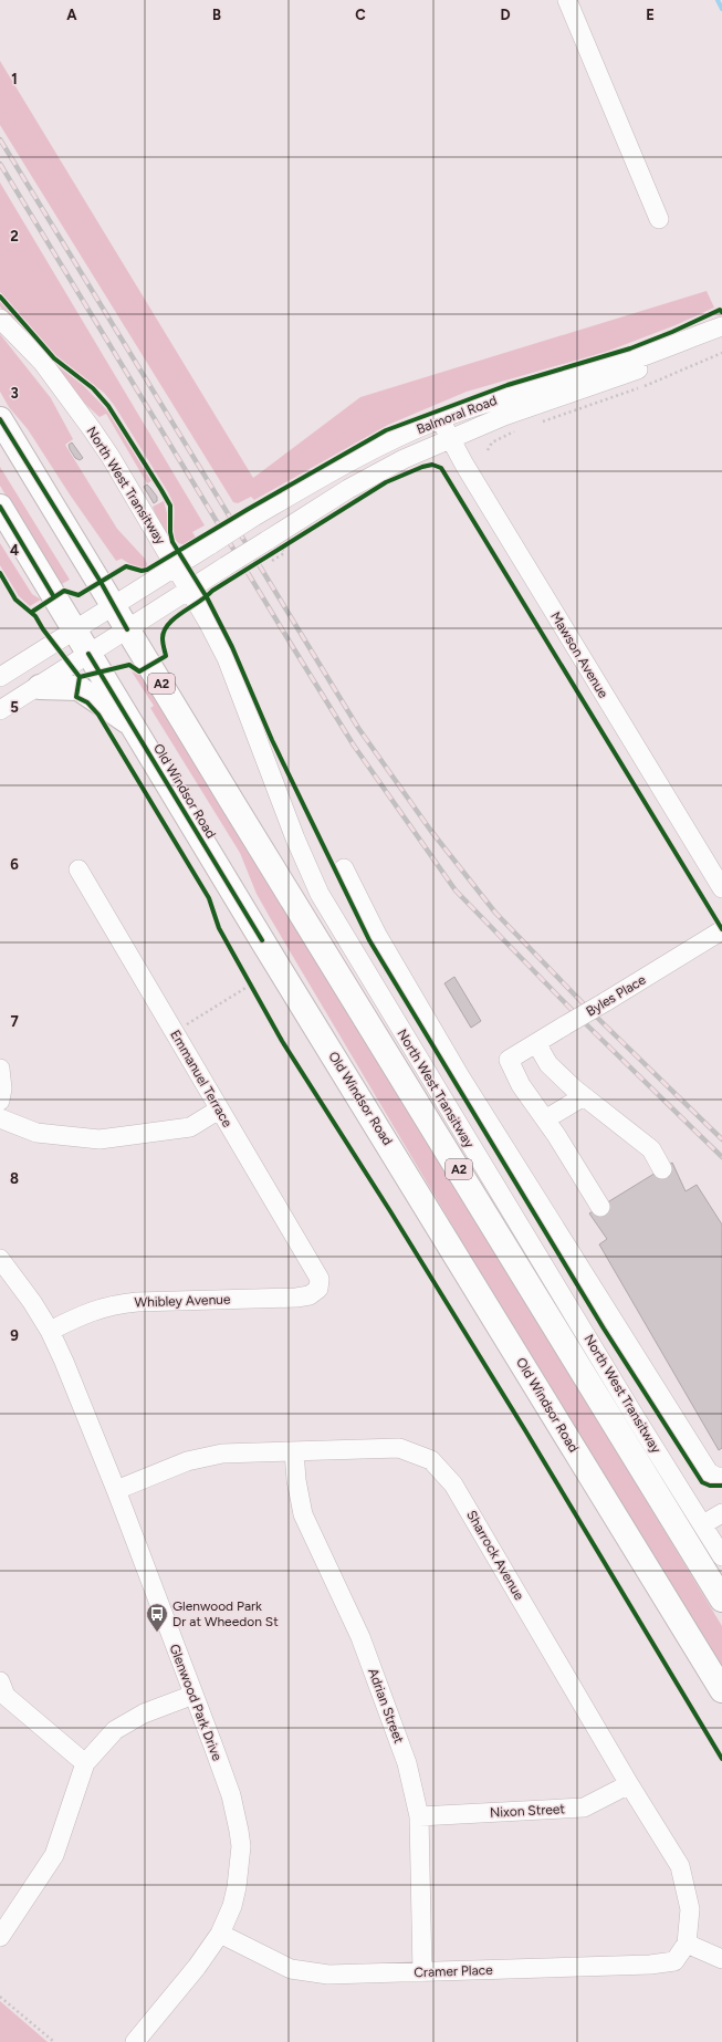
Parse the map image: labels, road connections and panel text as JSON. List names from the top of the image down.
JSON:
{
  "streets": {
    "highway": ["A2", "Old Windsor Road"],
    "street": [
      "Balmoral Road",
      "North West Transitway",
      "Mawson Avenue",
      "Byles Place",
      "Emmanuel Terrace",
      "Whibley Avenue",
      "Sharrock Avenue",
      "Glenwood Park Drive",
      "Adrian Street",
      "Nixon Street",
      "Cramer Place"
    ]
  },
  "crossings": [
    ["Balmoral Road", "North West Transitway"],
    ["Balmoral Road", "Mawson Avenue"],
    ["Balmoral Road", "A2"],
    ["Balmoral Road", "Old Windsor Road"],
    ["Emmanuel Terrace", "Whibley Avenue"],
    ["Whibley Avenue", "Glenwood Park Drive"],
    ["Sharrock Avenue", "Glenwood Park Drive"],
    ["Sharrock Avenue", "Adrian Street"],
    ["Sharrock Avenue", "Nixon Street"],
    ["Sharrock Avenue", "Cramer Place"],
    ["Glenwood Park Drive", "Cramer Place"],
    ["Adrian Street", "Nixon Street"],
    ["Adrian Street", "Cramer Place"]
  ],
  "places": {
    "bus stop": ["Glenwood Park Dr at Wheedon St"]
  },
  "grid": {
    "columns": [
      "A",
      "B",
      "C",
      "D",
      "E"
    ],
    "rows": [
      "1",
      "2",
      "3",
      "4",
      "5",
      "6",
      "7",
      "8",
      "9"
    ]
  }
}
